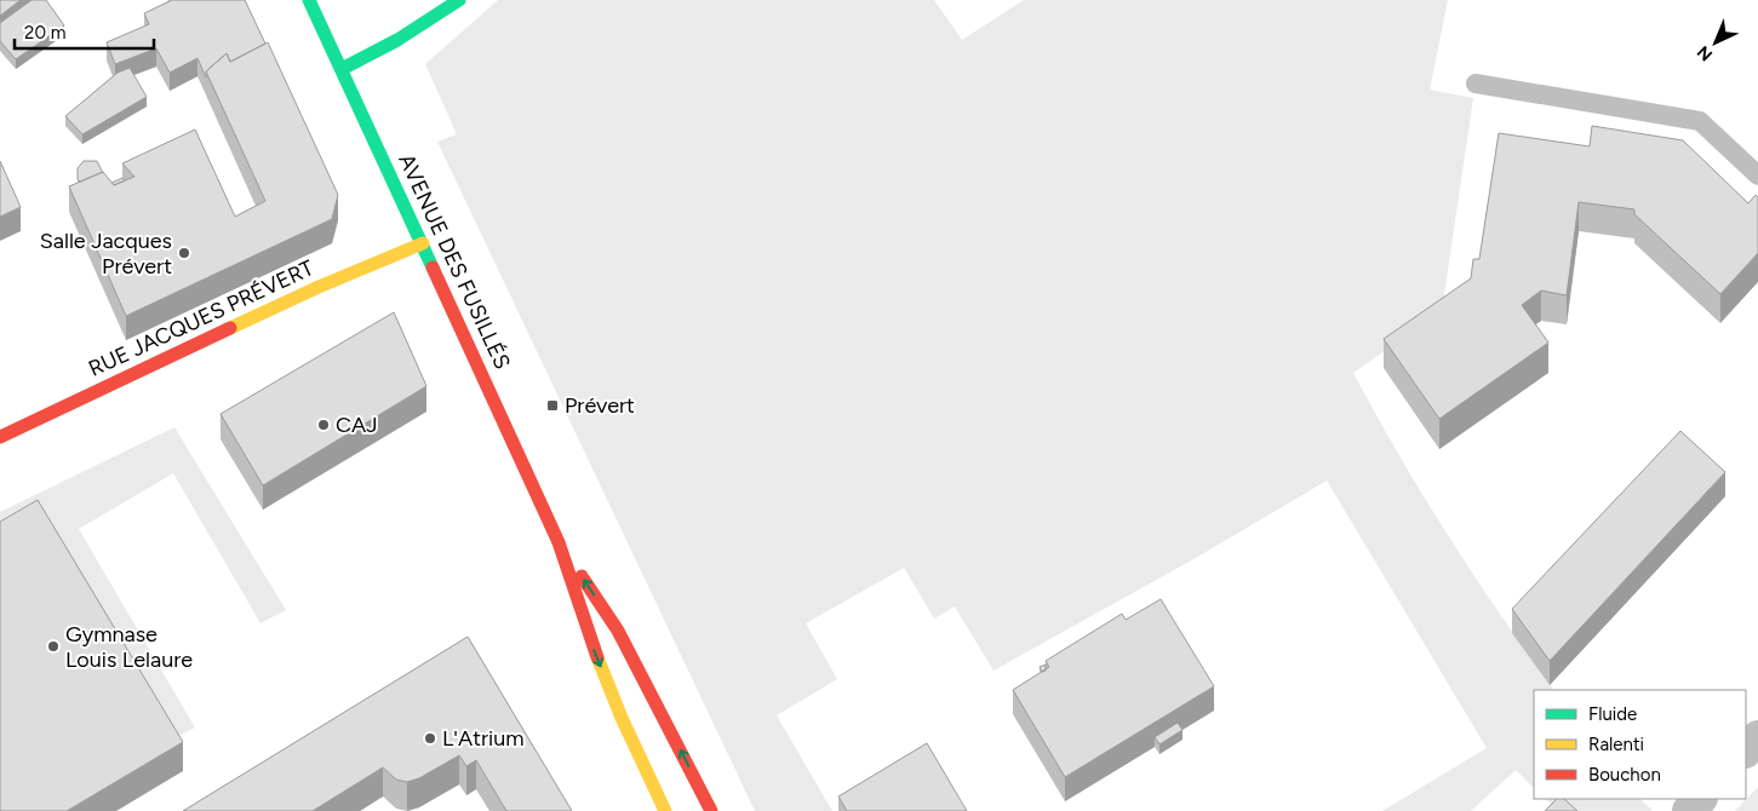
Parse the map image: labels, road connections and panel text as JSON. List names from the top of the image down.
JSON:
{
  "streets": {
    "main road": ["AVENUE DES FUSILLÉS", "RUE JACQUES PRÉVERT"]
  },
  "crossings": [
    ["AVENUE DES FUSILLÉS", "RUE JACQUES PRÉVERT"]
  ],
  "places": {
    "other": [
      "Salle Jacques Prévert",
      "CAJ",
      "Gymnase Louis Lelaure",
      "L'Atrium"
    ],
    "transit": ["Prévert"]
  },
  "legend": ["Fluide", "Ralenti", "Bouchon"],
  "scale_bar": "20 m",
  "north": "bottom left"
}
